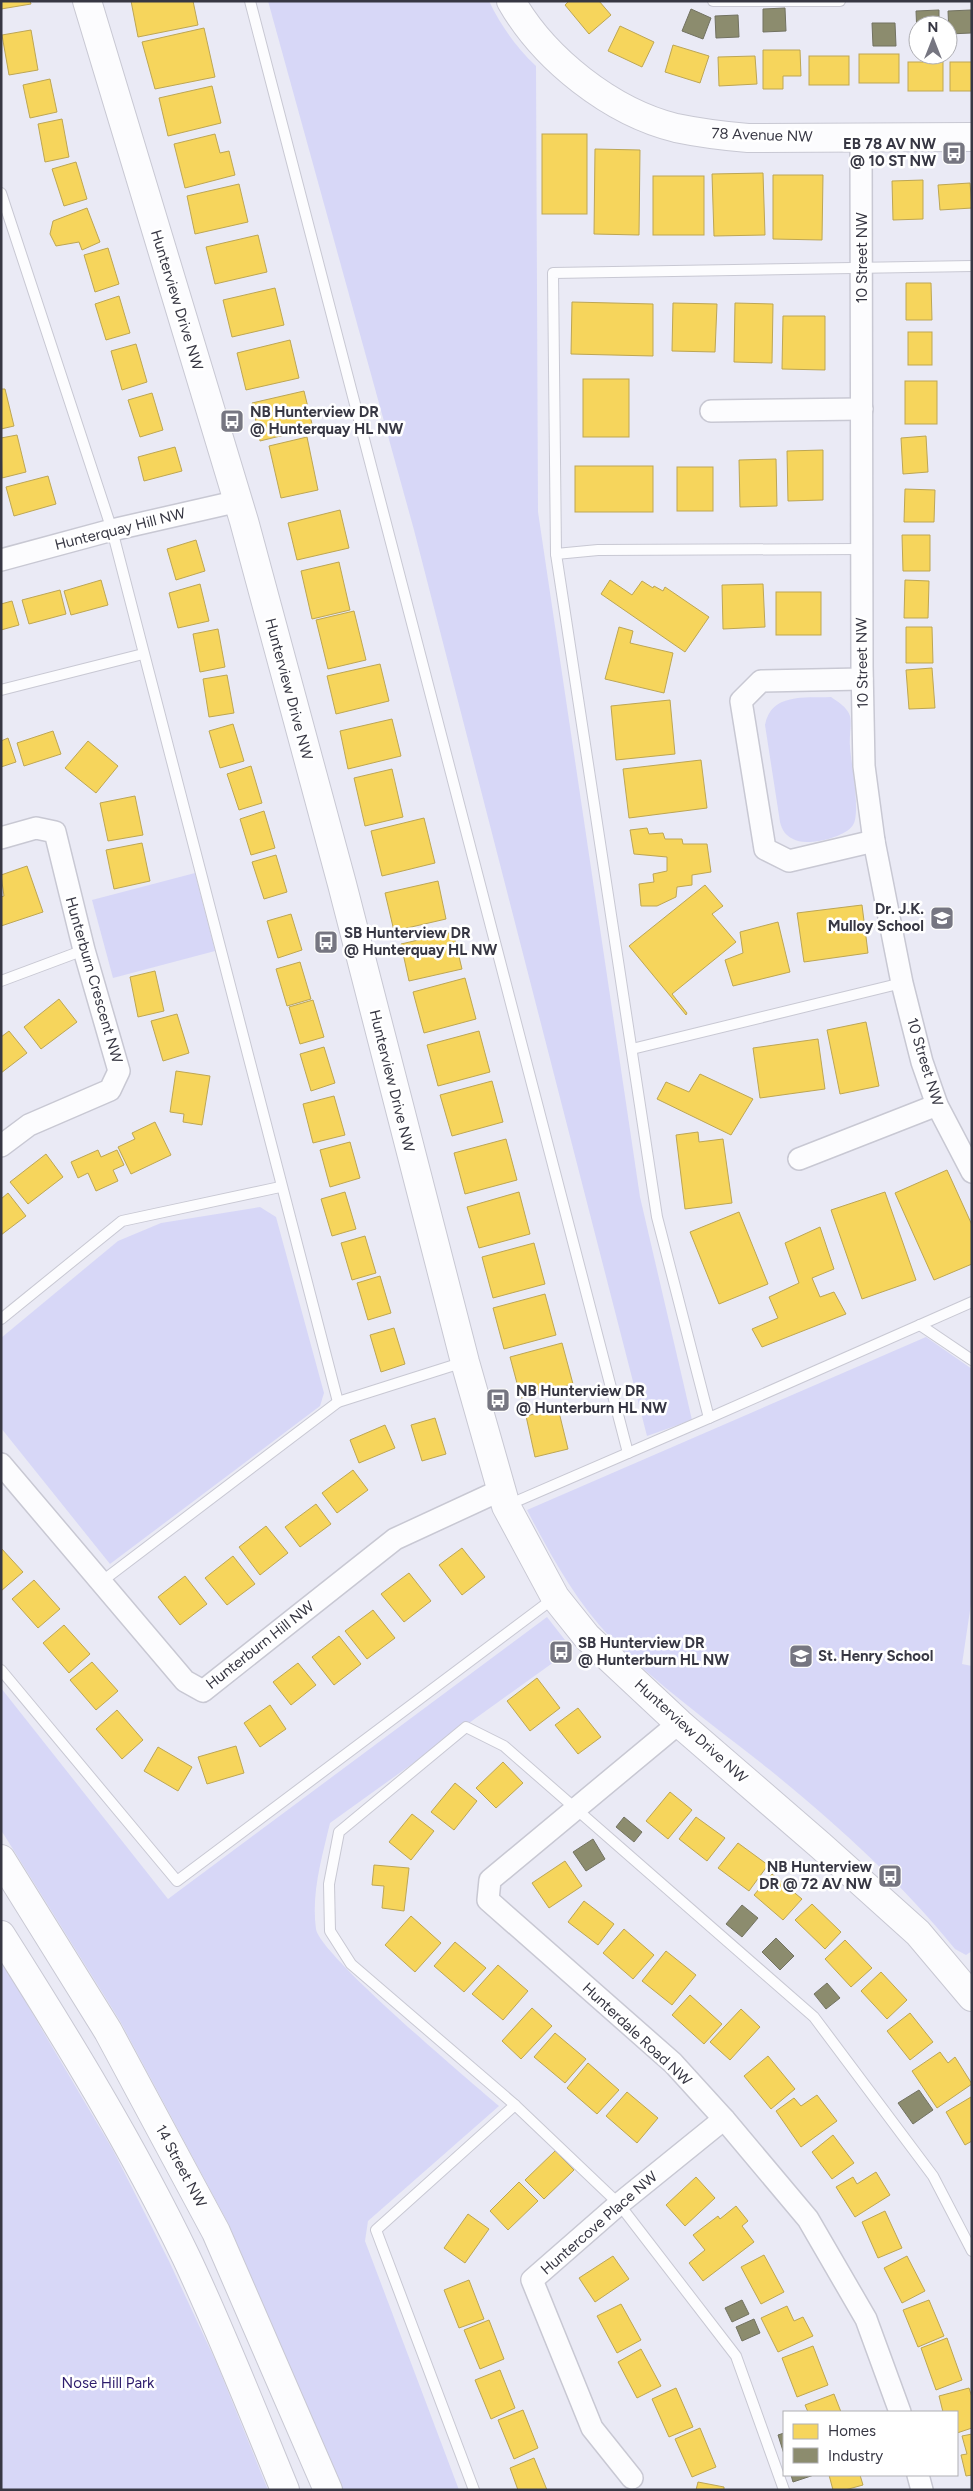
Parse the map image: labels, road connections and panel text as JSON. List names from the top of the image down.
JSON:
{
  "streets": {
    "street": [
      "78 Avenue NW",
      "10 Street NW",
      "Hunterview Drive NW",
      "Hunterquay Hill NW",
      "Hunterburn Crescent NW",
      "Hunterburn Hill NW",
      "Hunterdale Road NW",
      "14 Street NW",
      "Huntercove Place NW"
    ]
  },
  "crossings": [
    ["78 Avenue NW", "10 Street NW"],
    ["Hunterview Drive NW", "Hunterquay Hill NW"],
    ["Hunterview Drive NW", "Hunterburn Hill NW"],
    ["Hunterview Drive NW", "Hunterdale Road NW"],
    ["Hunterdale Road NW", "Huntercove Place NW"]
  ],
  "parks": ["Nose Hill Park"],
  "places": {
    "bus stop": [
      "EB 78 AV NW @ 10 ST NW",
      "NB Hunterview DR @ Hunterquay HL NW",
      "SB Hunterview DR @ Hunterquay HL NW",
      "NB Hunterview DR @ Hunterburn HL NW",
      "SB Hunterview DR @ Hunterburn HL NW",
      "NB Hunterview DR @ 72 AV NW"
    ],
    "school or university": ["Dr. J.K. Mulloy School", "St. Henry School"]
  },
  "legend": ["Homes", "Industry"],
  "north": "top"
}
